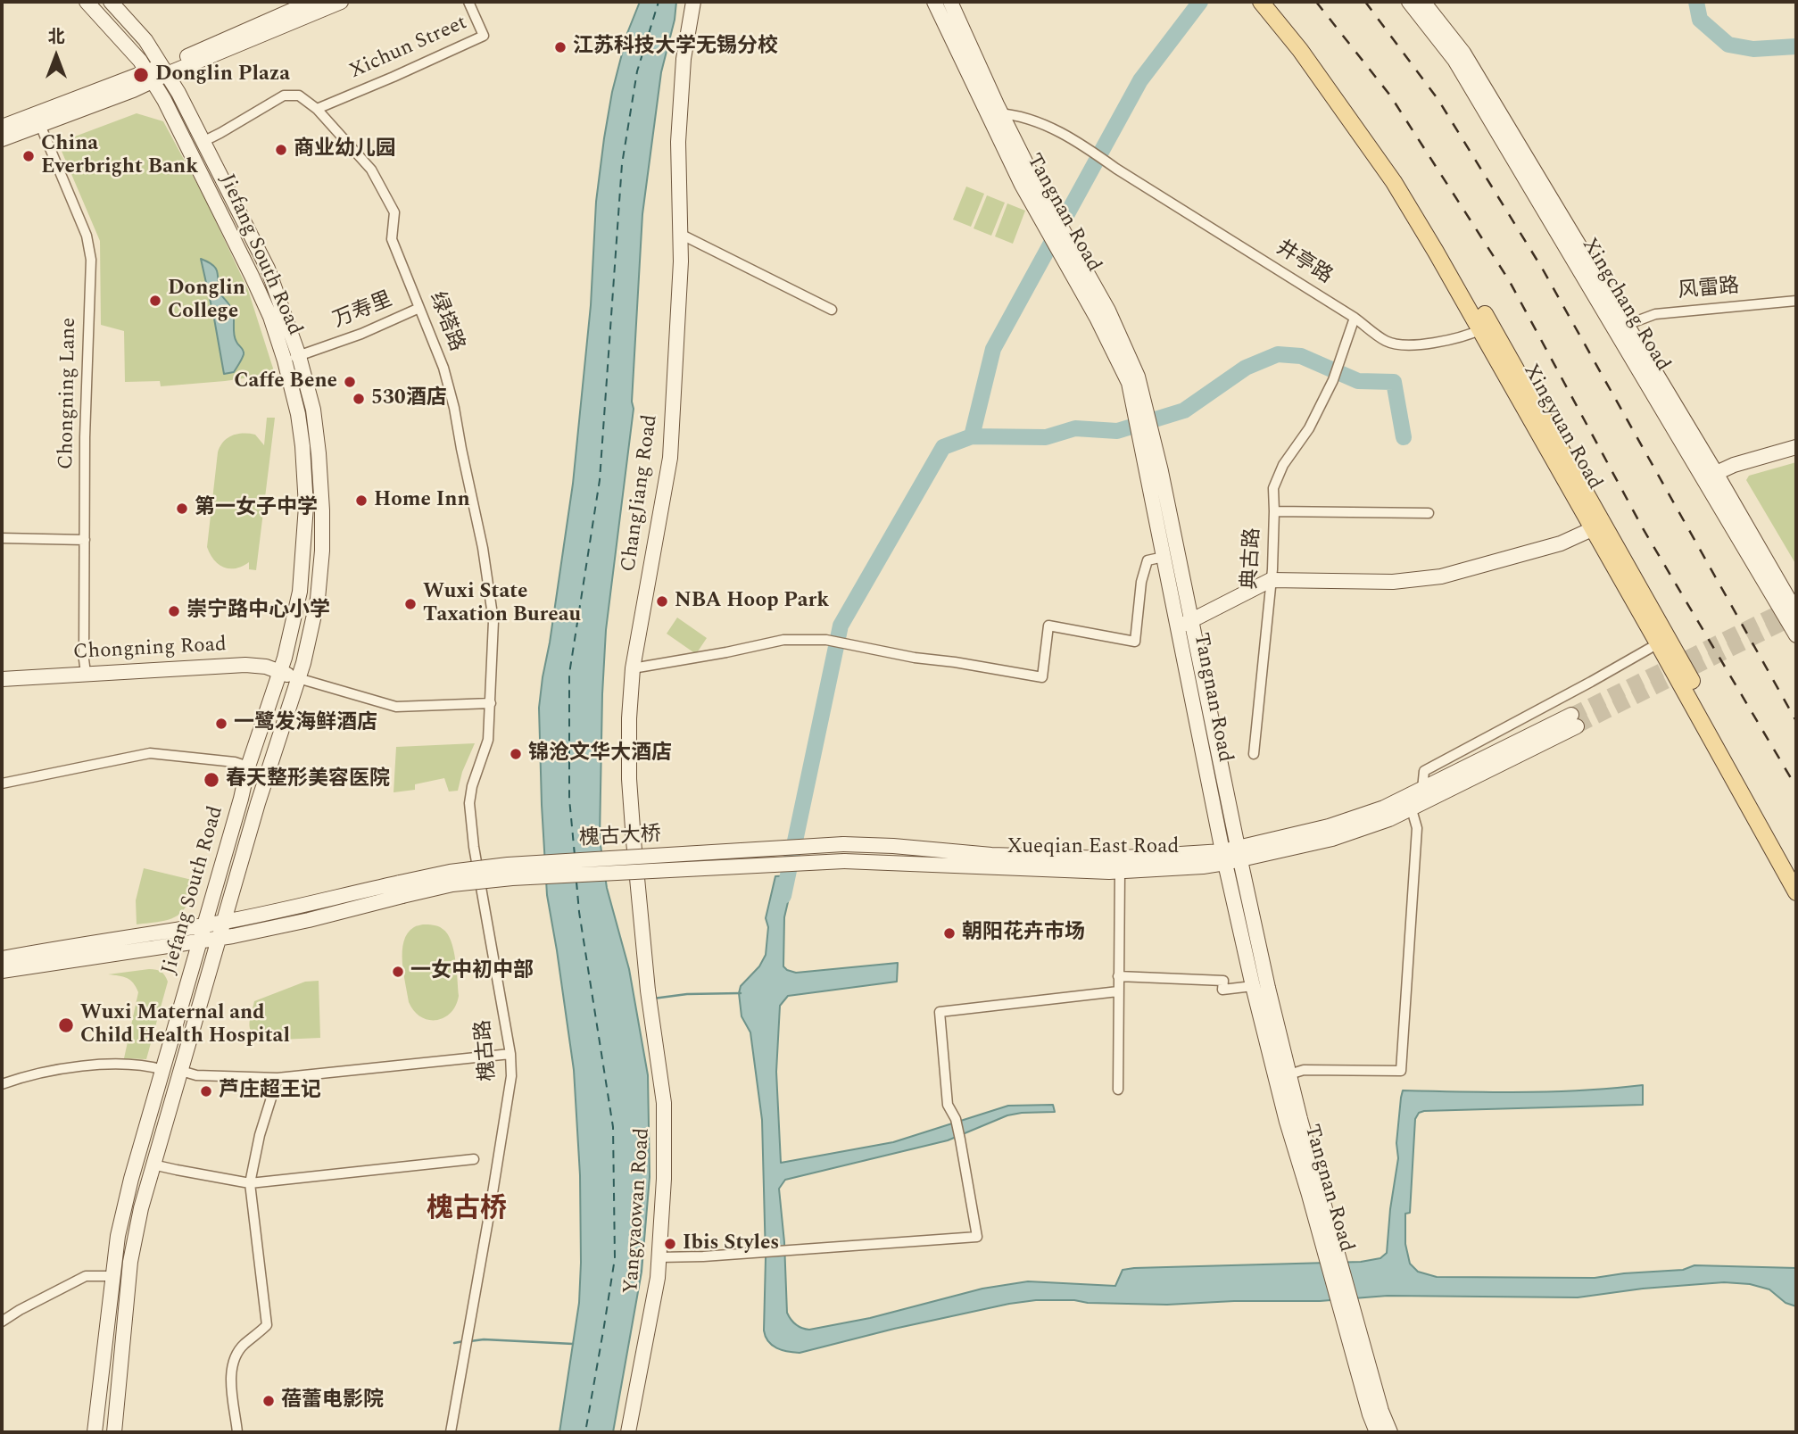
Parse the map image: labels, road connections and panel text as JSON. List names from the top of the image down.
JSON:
{
  "streets": {
    "main road": [
      "Tangnan Road",
      "Jiefang South Road",
      "Xingchang Road",
      "Xingyuan Road",
      "ChangJiang Road",
      "Chongning Road",
      "槐古大桥",
      "Xueqian East Road",
      "Yangyaowan Road"
    ],
    "street": [
      "Xichun Street",
      "井亭路",
      "风雷路",
      "万寿里",
      "绿塔路",
      "Chongning Lane",
      "典古路",
      "槐古路"
    ]
  },
  "crossings": [
    ["Xichun Street", "绿塔路"],
    ["Tangnan Road", "井亭路"],
    ["Tangnan Road", "Xueqian East Road"],
    ["Jiefang South Road", "万寿里"],
    ["Jiefang South Road", "绿塔路"],
    ["Jiefang South Road", "Chongning Road"],
    ["井亭路", "Xingyuan Road"],
    ["井亭路", "典古路"],
    ["风雷路", "Xingchang Road"],
    ["万寿里", "绿塔路"],
    ["绿塔路", "槐古路"],
    ["Chongning Lane", "Chongning Road"],
    ["ChangJiang Road", "Yangyaowan Road"],
    ["槐古大桥", "Xueqian East Road"]
  ],
  "districts": ["槐古桥"],
  "places": [
    "江苏科技大学无锡分校",
    "Donglin Plaza",
    "商业幼儿园",
    "China Everbright Bank",
    "Donglin College",
    "Caffe Bene",
    "530酒店",
    "Home Inn",
    "第一女子中学",
    "NBA Hoop Park",
    "Wuxi State Taxation Bureau",
    "崇宁路中心小学",
    "一鹭发海鲜酒店",
    "锦沧文华大酒店",
    "春天整形美容医院",
    "朝阳花卉市场",
    "一女中初中部",
    "Wuxi Maternal and Child Health Hospital",
    "芦庄超王记",
    "Ibis Styles",
    "蓓蕾电影院"
  ],
  "north": "top"
}
